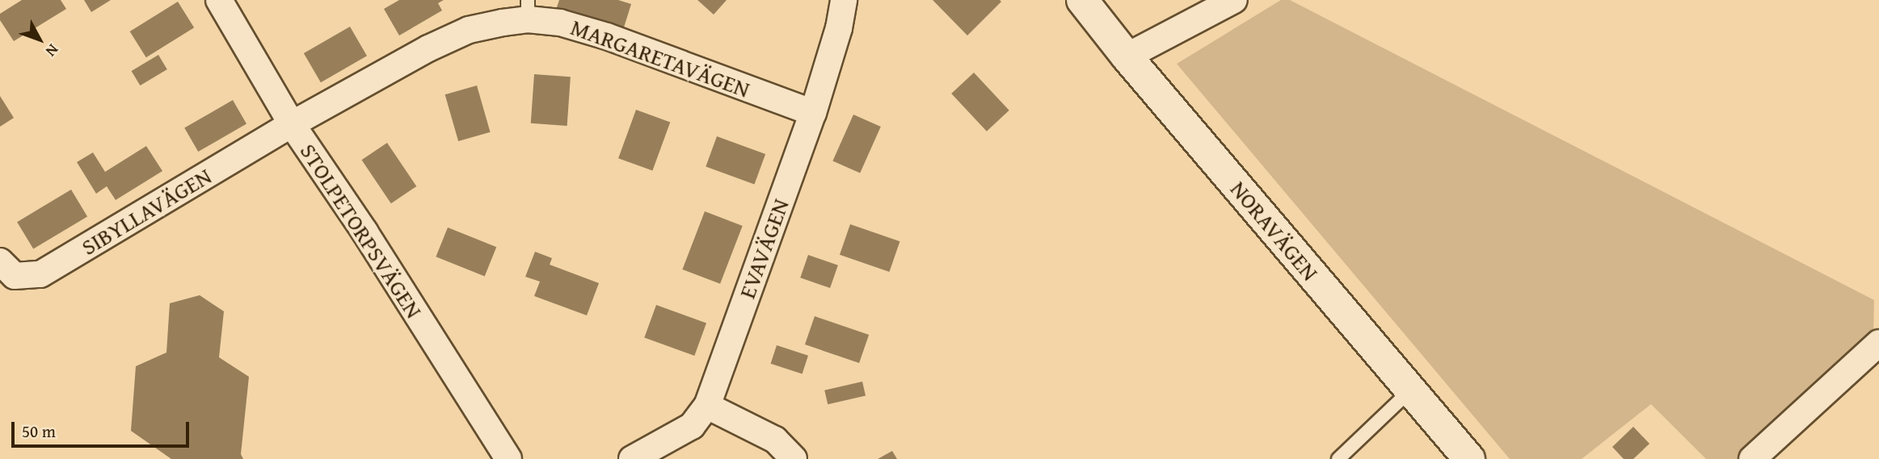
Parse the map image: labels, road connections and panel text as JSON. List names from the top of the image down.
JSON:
{
  "streets": {
    "street": [
      "MARGARETAVÄGEN",
      "SIBYLLAVÄGEN",
      "STOLPETORPSVÄGEN",
      "NORAVÄGEN",
      "EVAVÄGEN"
    ]
  },
  "crossings": [
    ["MARGARETAVÄGEN", "SIBYLLAVÄGEN"],
    ["MARGARETAVÄGEN", "STOLPETORPSVÄGEN"],
    ["MARGARETAVÄGEN", "EVAVÄGEN"],
    ["SIBYLLAVÄGEN", "STOLPETORPSVÄGEN"]
  ],
  "scale_bar": "50 m",
  "north": "bottom right"
}
